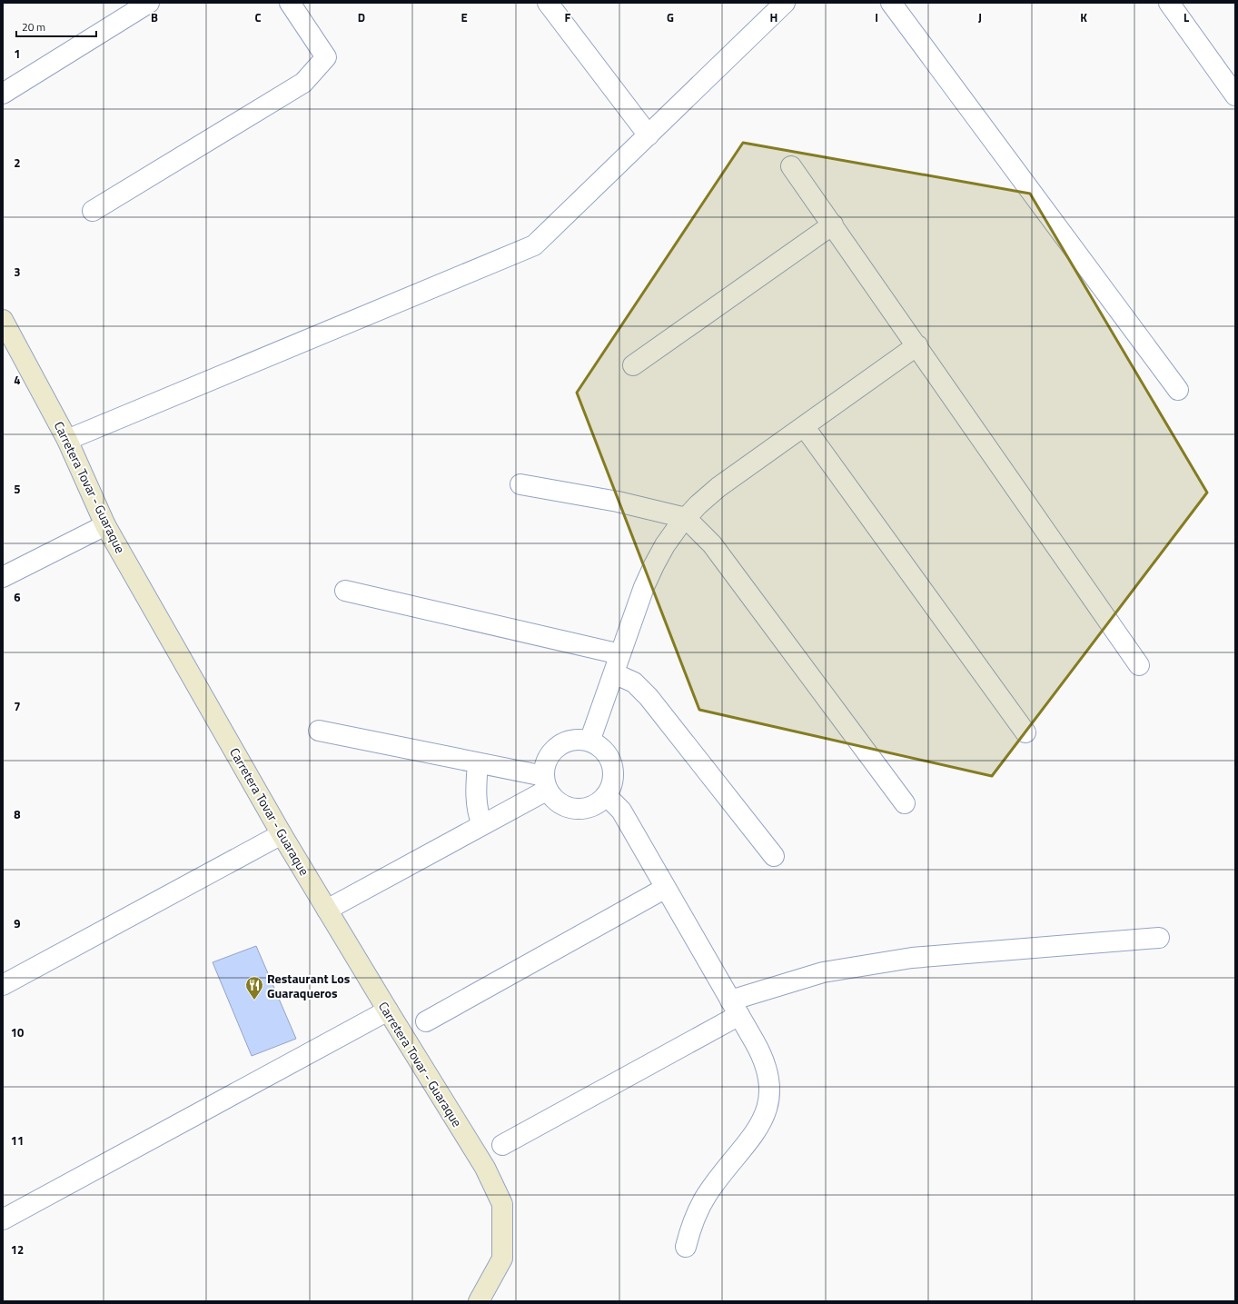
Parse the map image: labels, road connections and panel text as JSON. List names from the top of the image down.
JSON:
{
  "streets": {
    "street": ["Carretera Tovar - Guaraque"]
  },
  "places": {
    "restaurant": ["Restaurant Los Guaraqueros"]
  },
  "scale_bar": "20 m",
  "grid": {
    "columns": [
      "B",
      "C",
      "D",
      "E",
      "F",
      "G",
      "H",
      "I",
      "J",
      "K",
      "L"
    ],
    "rows": [
      "1",
      "2",
      "3",
      "4",
      "5",
      "6",
      "7",
      "8",
      "9",
      "10",
      "11",
      "12"
    ]
  }
}
